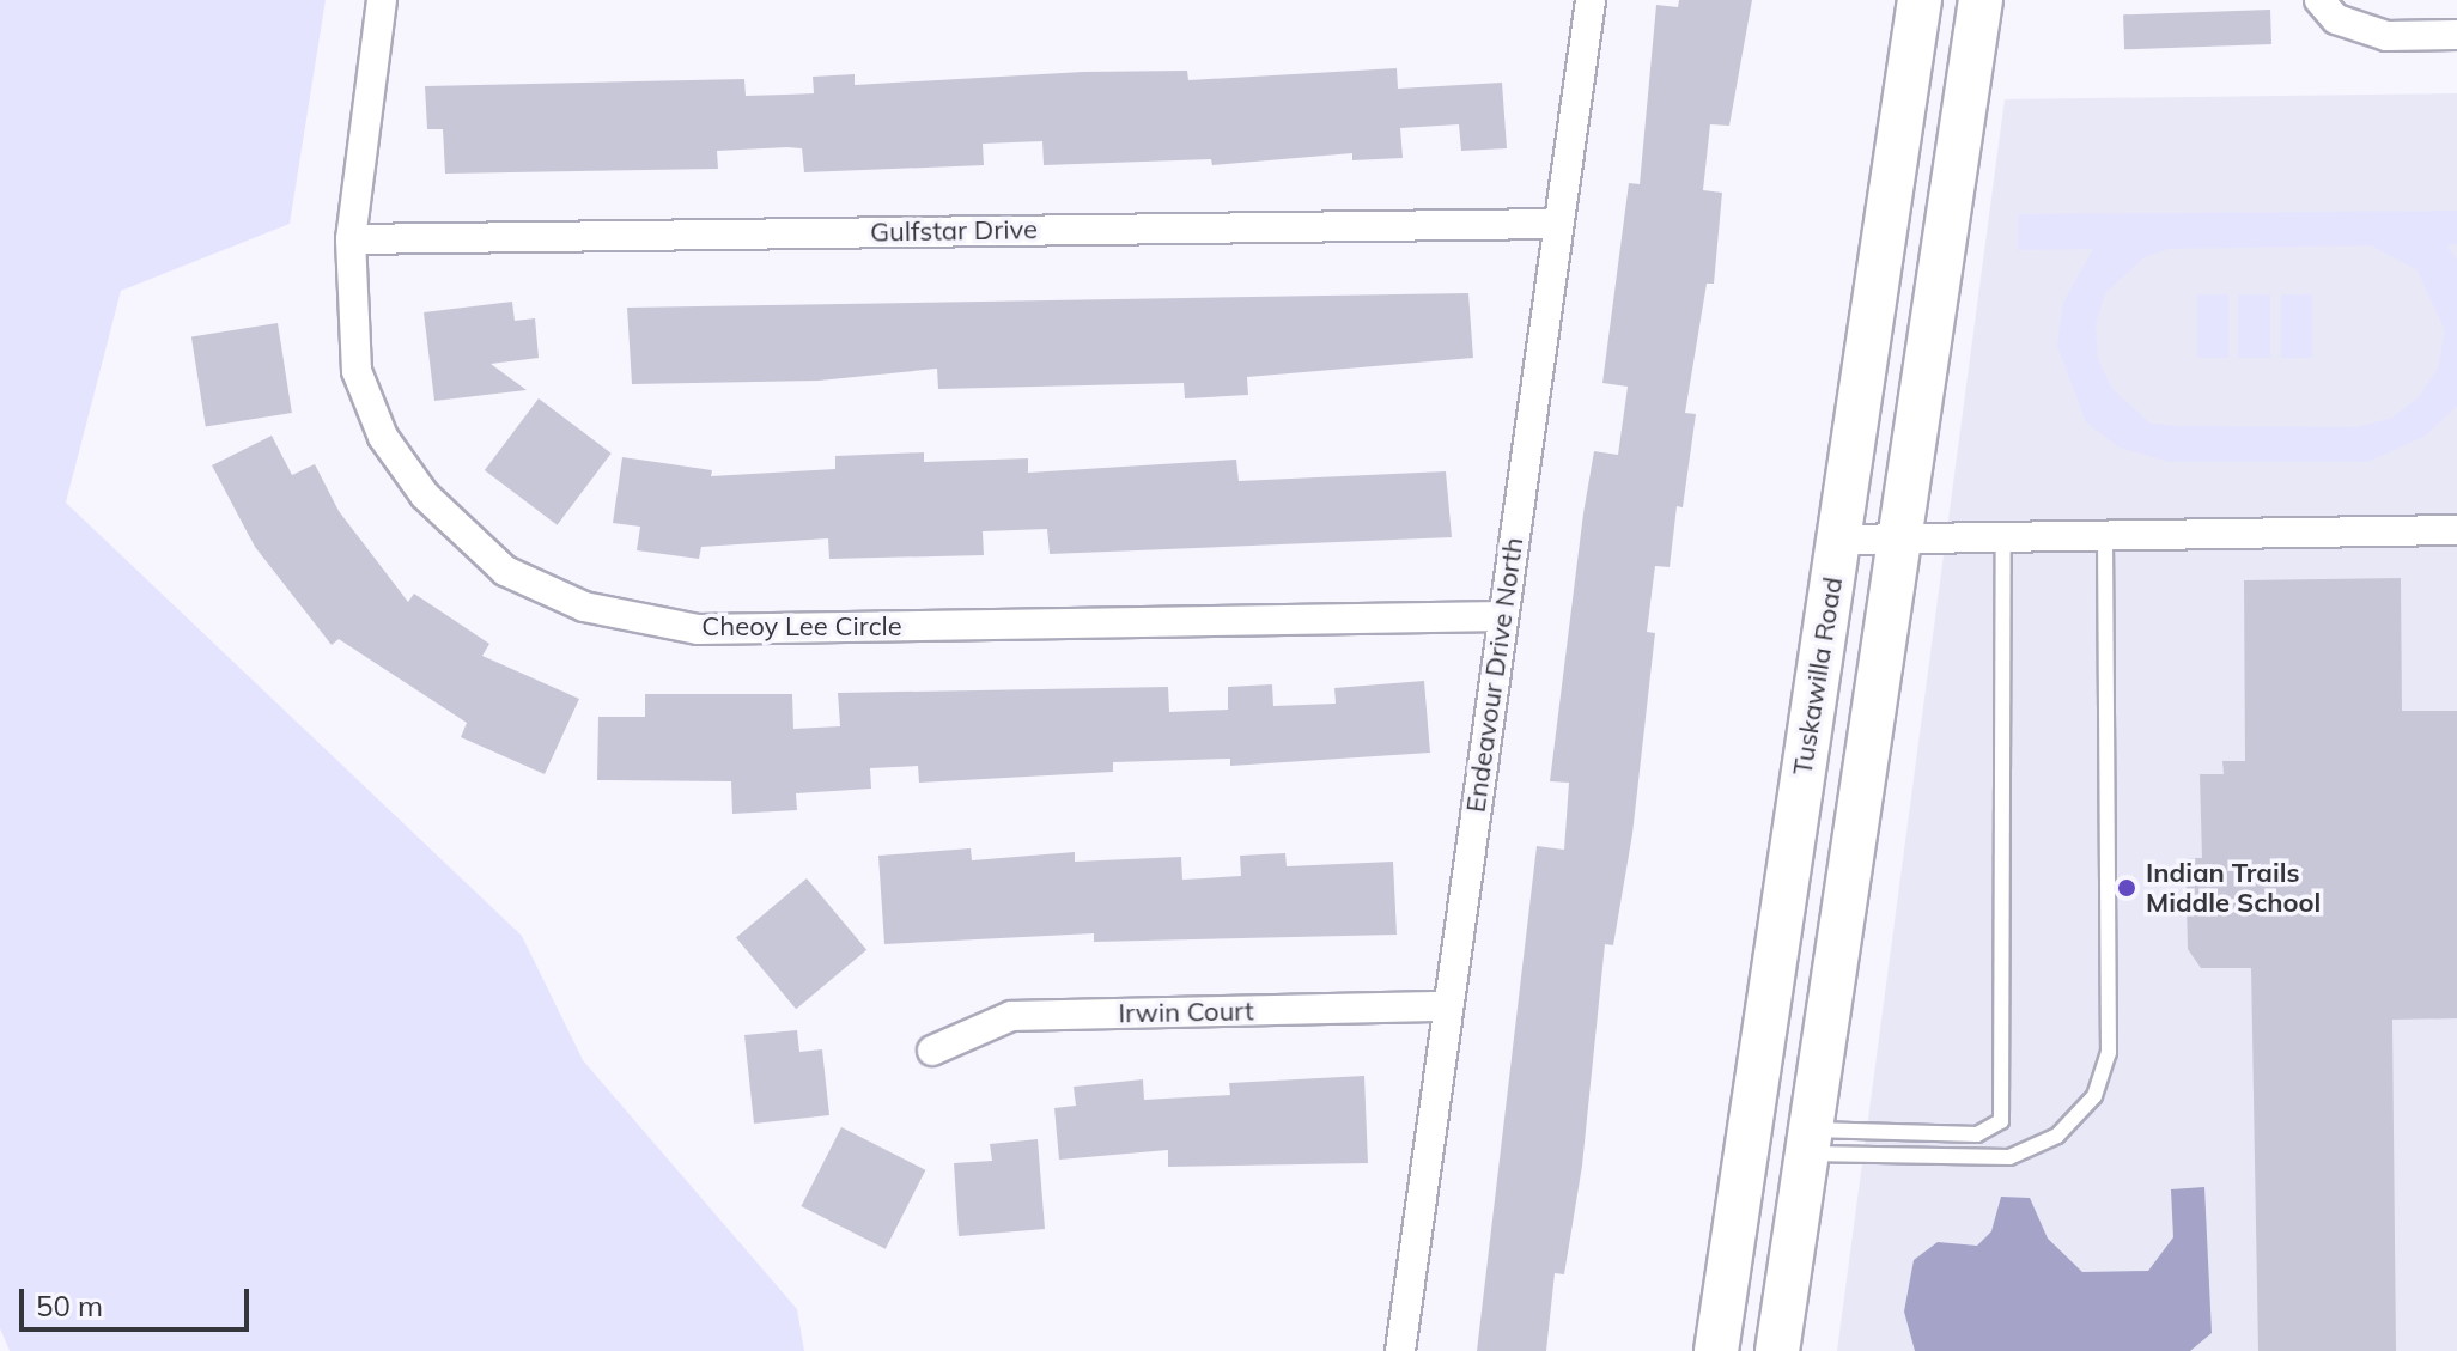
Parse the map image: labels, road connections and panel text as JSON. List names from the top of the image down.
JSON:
{
  "streets": {
    "main road": ["Tuskawilla Road"],
    "street": [
      "Gulfstar Drive",
      "Cheoy Lee Circle",
      "Endeavour Drive North",
      "Irwin Court"
    ]
  },
  "crossings": [
    ["Gulfstar Drive", "Cheoy Lee Circle"],
    ["Gulfstar Drive", "Endeavour Drive North"],
    ["Cheoy Lee Circle", "Endeavour Drive North"],
    ["Endeavour Drive North", "Irwin Court"]
  ],
  "places": ["Indian Trails Middle School"],
  "scale_bar": "50 m"
}
